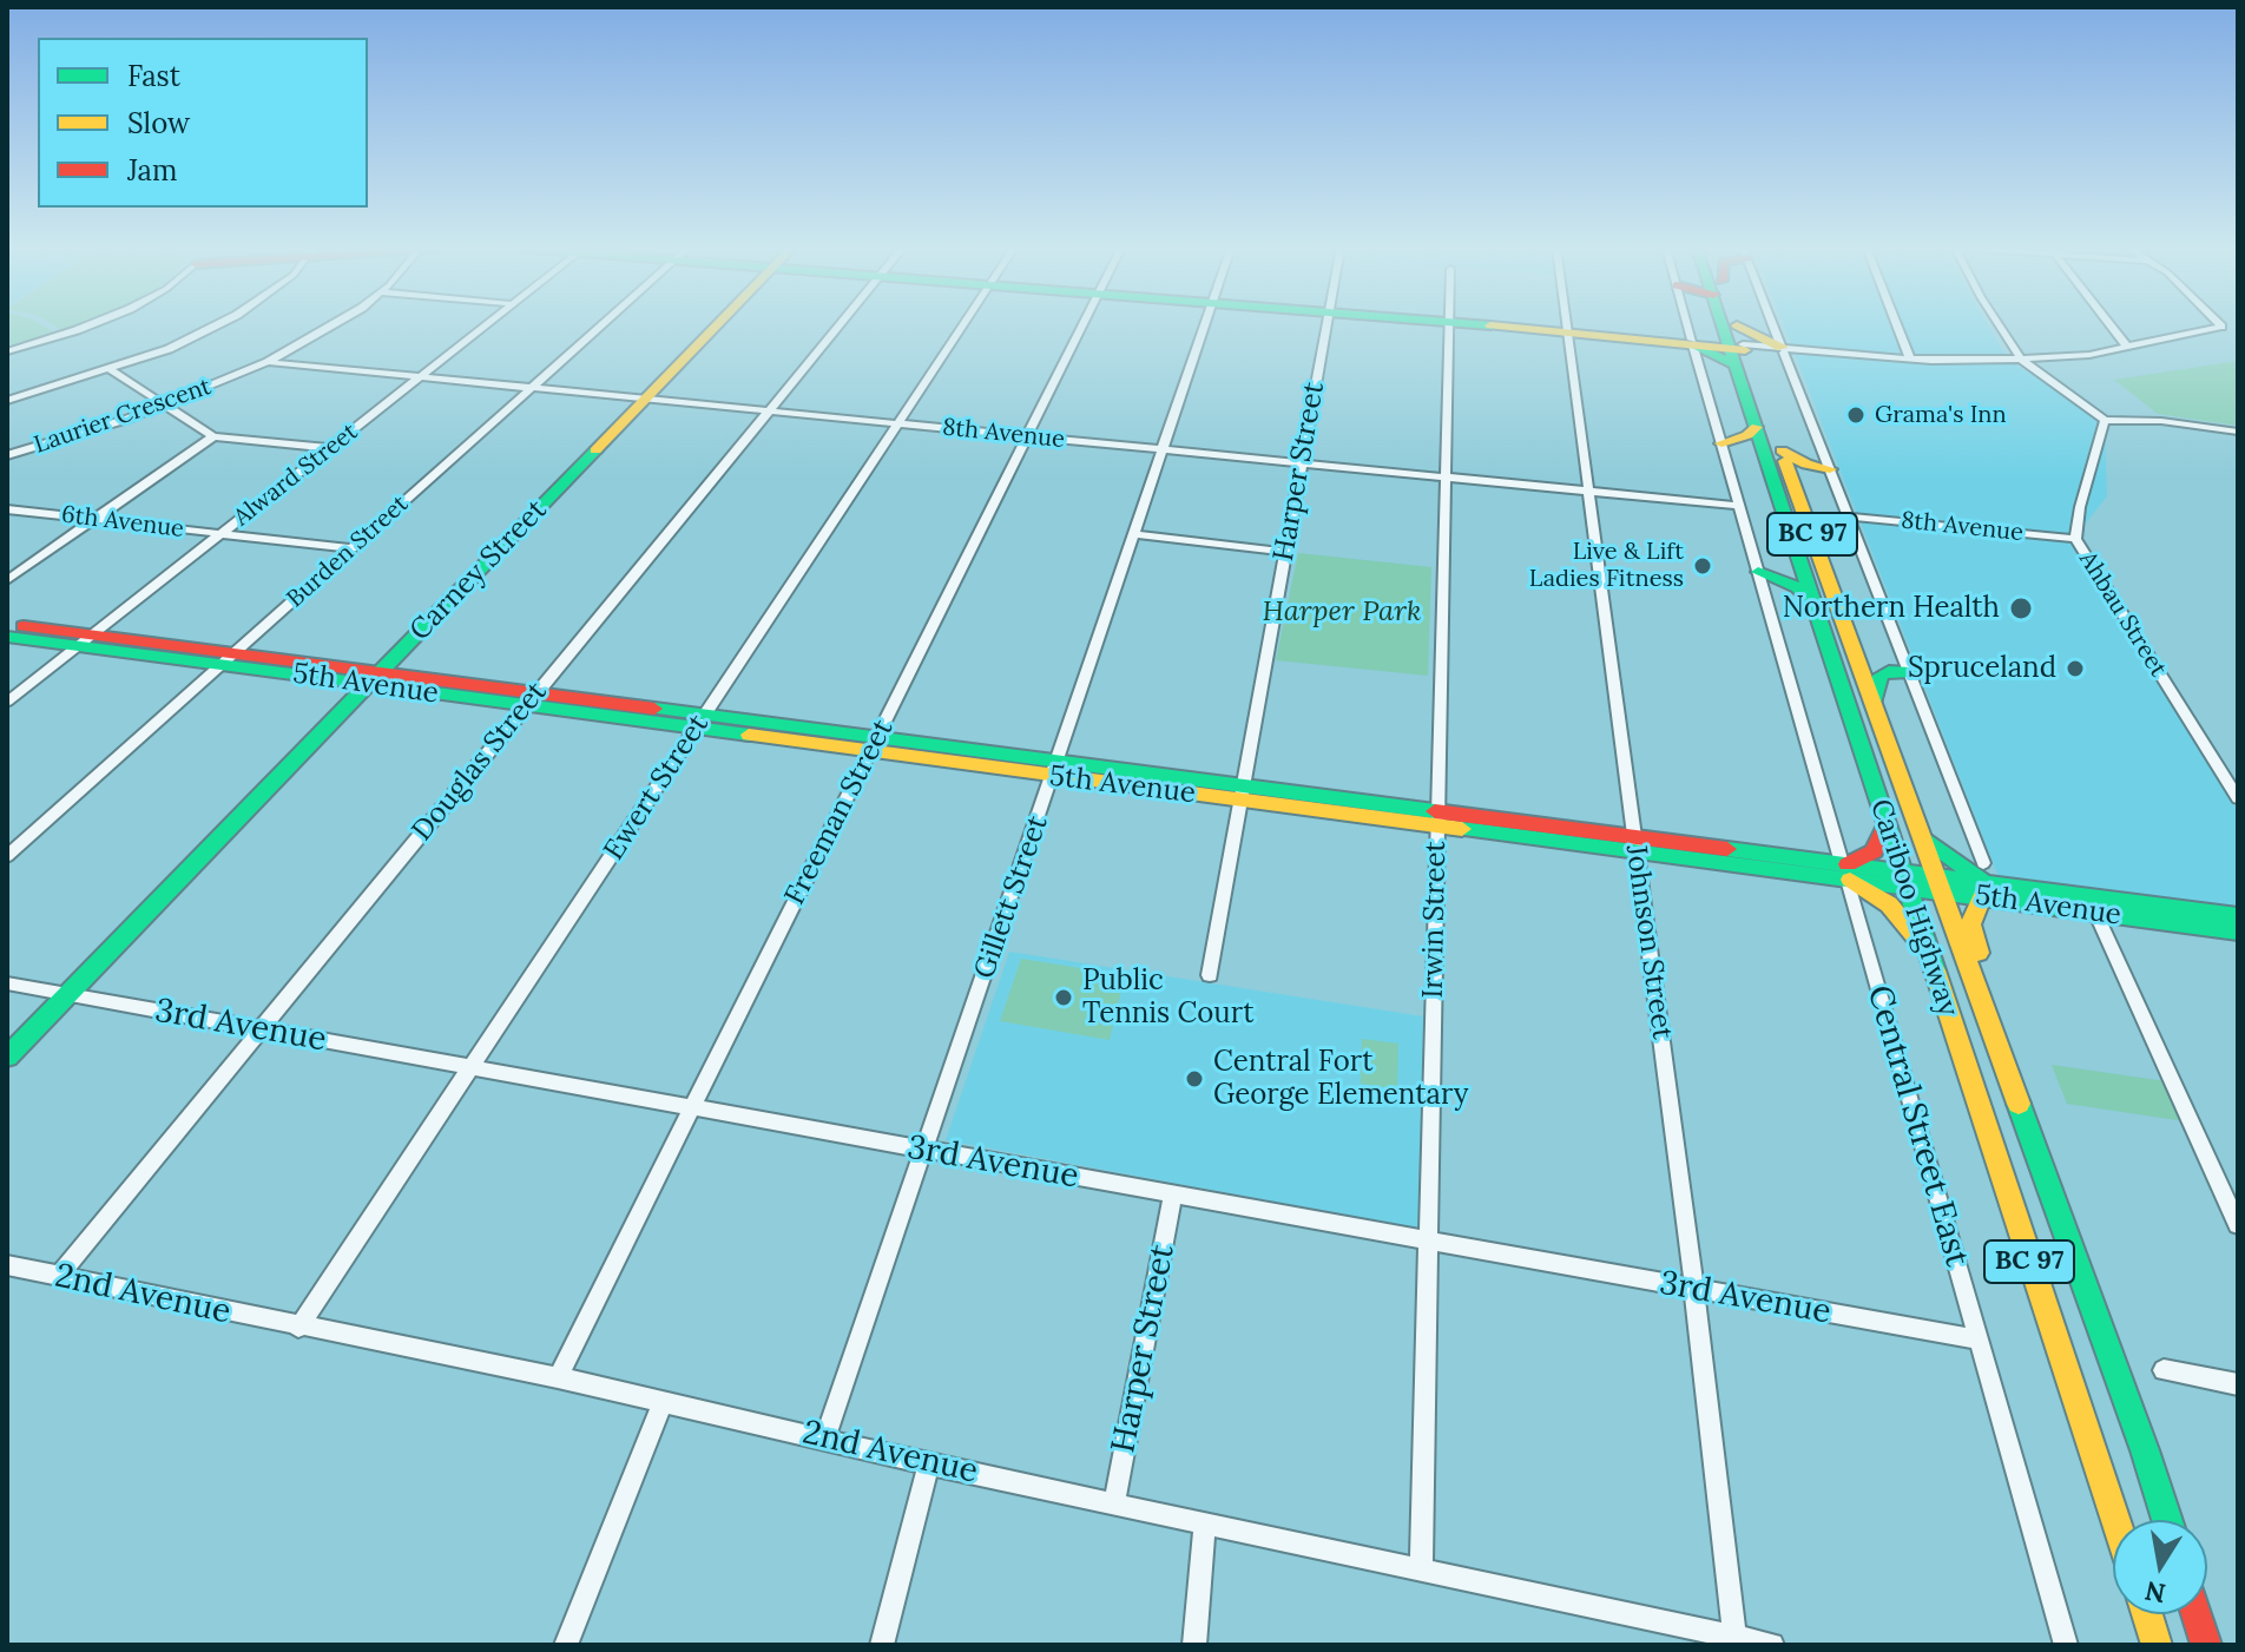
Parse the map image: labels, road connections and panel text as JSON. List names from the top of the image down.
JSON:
{
  "streets": {
    "main road": [
      "BC 97",
      "Carney Street",
      "5th Avenue",
      "Cariboo Highway"
    ],
    "street": [
      "Laurier Crescent",
      "8th Avenue",
      "Harper Street",
      "Alward Street",
      "6th Avenue",
      "Burden Street",
      "Ahbau Street",
      "Douglas Street",
      "Ewert Street",
      "Freeman Street",
      "Gillett Street",
      "Irwin Street",
      "Johnson Street",
      "3rd Avenue",
      "Central Street East",
      "2nd Avenue"
    ]
  },
  "crossings": [
    ["Laurier Crescent", "8th Avenue"],
    ["8th Avenue", "Harper Street"],
    ["8th Avenue", "Alward Street"],
    ["8th Avenue", "Burden Street"],
    ["8th Avenue", "Carney Street"],
    ["8th Avenue", "Ahbau Street"],
    ["8th Avenue", "Douglas Street"],
    ["8th Avenue", "Ewert Street"],
    ["8th Avenue", "Freeman Street"],
    ["8th Avenue", "Gillett Street"],
    ["8th Avenue", "Irwin Street"],
    ["8th Avenue", "Johnson Street"],
    ["8th Avenue", "Central Street East"],
    ["Harper Street", "5th Avenue"],
    ["Harper Street", "3rd Avenue"],
    ["Harper Street", "2nd Avenue"],
    ["Alward Street", "6th Avenue"],
    ["Alward Street", "5th Avenue"],
    ["6th Avenue", "Burden Street"],
    ["Burden Street", "5th Avenue"],
    ["Carney Street", "5th Avenue"],
    ["Carney Street", "3rd Avenue"],
    ["5th Avenue", "Douglas Street"],
    ["5th Avenue", "Ewert Street"],
    ["5th Avenue", "Freeman Street"],
    ["5th Avenue", "Gillett Street"],
    ["5th Avenue", "Cariboo Highway"],
    ["5th Avenue", "Irwin Street"],
    ["5th Avenue", "Johnson Street"],
    ["5th Avenue", "Central Street East"],
    ["Douglas Street", "3rd Avenue"],
    ["Douglas Street", "2nd Avenue"],
    ["Ewert Street", "3rd Avenue"],
    ["Ewert Street", "2nd Avenue"],
    ["Freeman Street", "3rd Avenue"],
    ["Freeman Street", "2nd Avenue"],
    ["Gillett Street", "3rd Avenue"],
    ["Gillett Street", "2nd Avenue"],
    ["Irwin Street", "3rd Avenue"],
    ["Irwin Street", "2nd Avenue"],
    ["Johnson Street", "3rd Avenue"],
    ["Johnson Street", "2nd Avenue"],
    ["3rd Avenue", "Central Street East"]
  ],
  "parks": ["Harper Park"],
  "places": [
    "Grama's Inn",
    "Live & Lift Ladies Fitness",
    "Northern Health",
    "Spruceland",
    "Public Tennis Court",
    "Central Fort George Elementary"
  ],
  "legend": ["Fast", "Slow", "Jam"],
  "north": "bottom"
}
